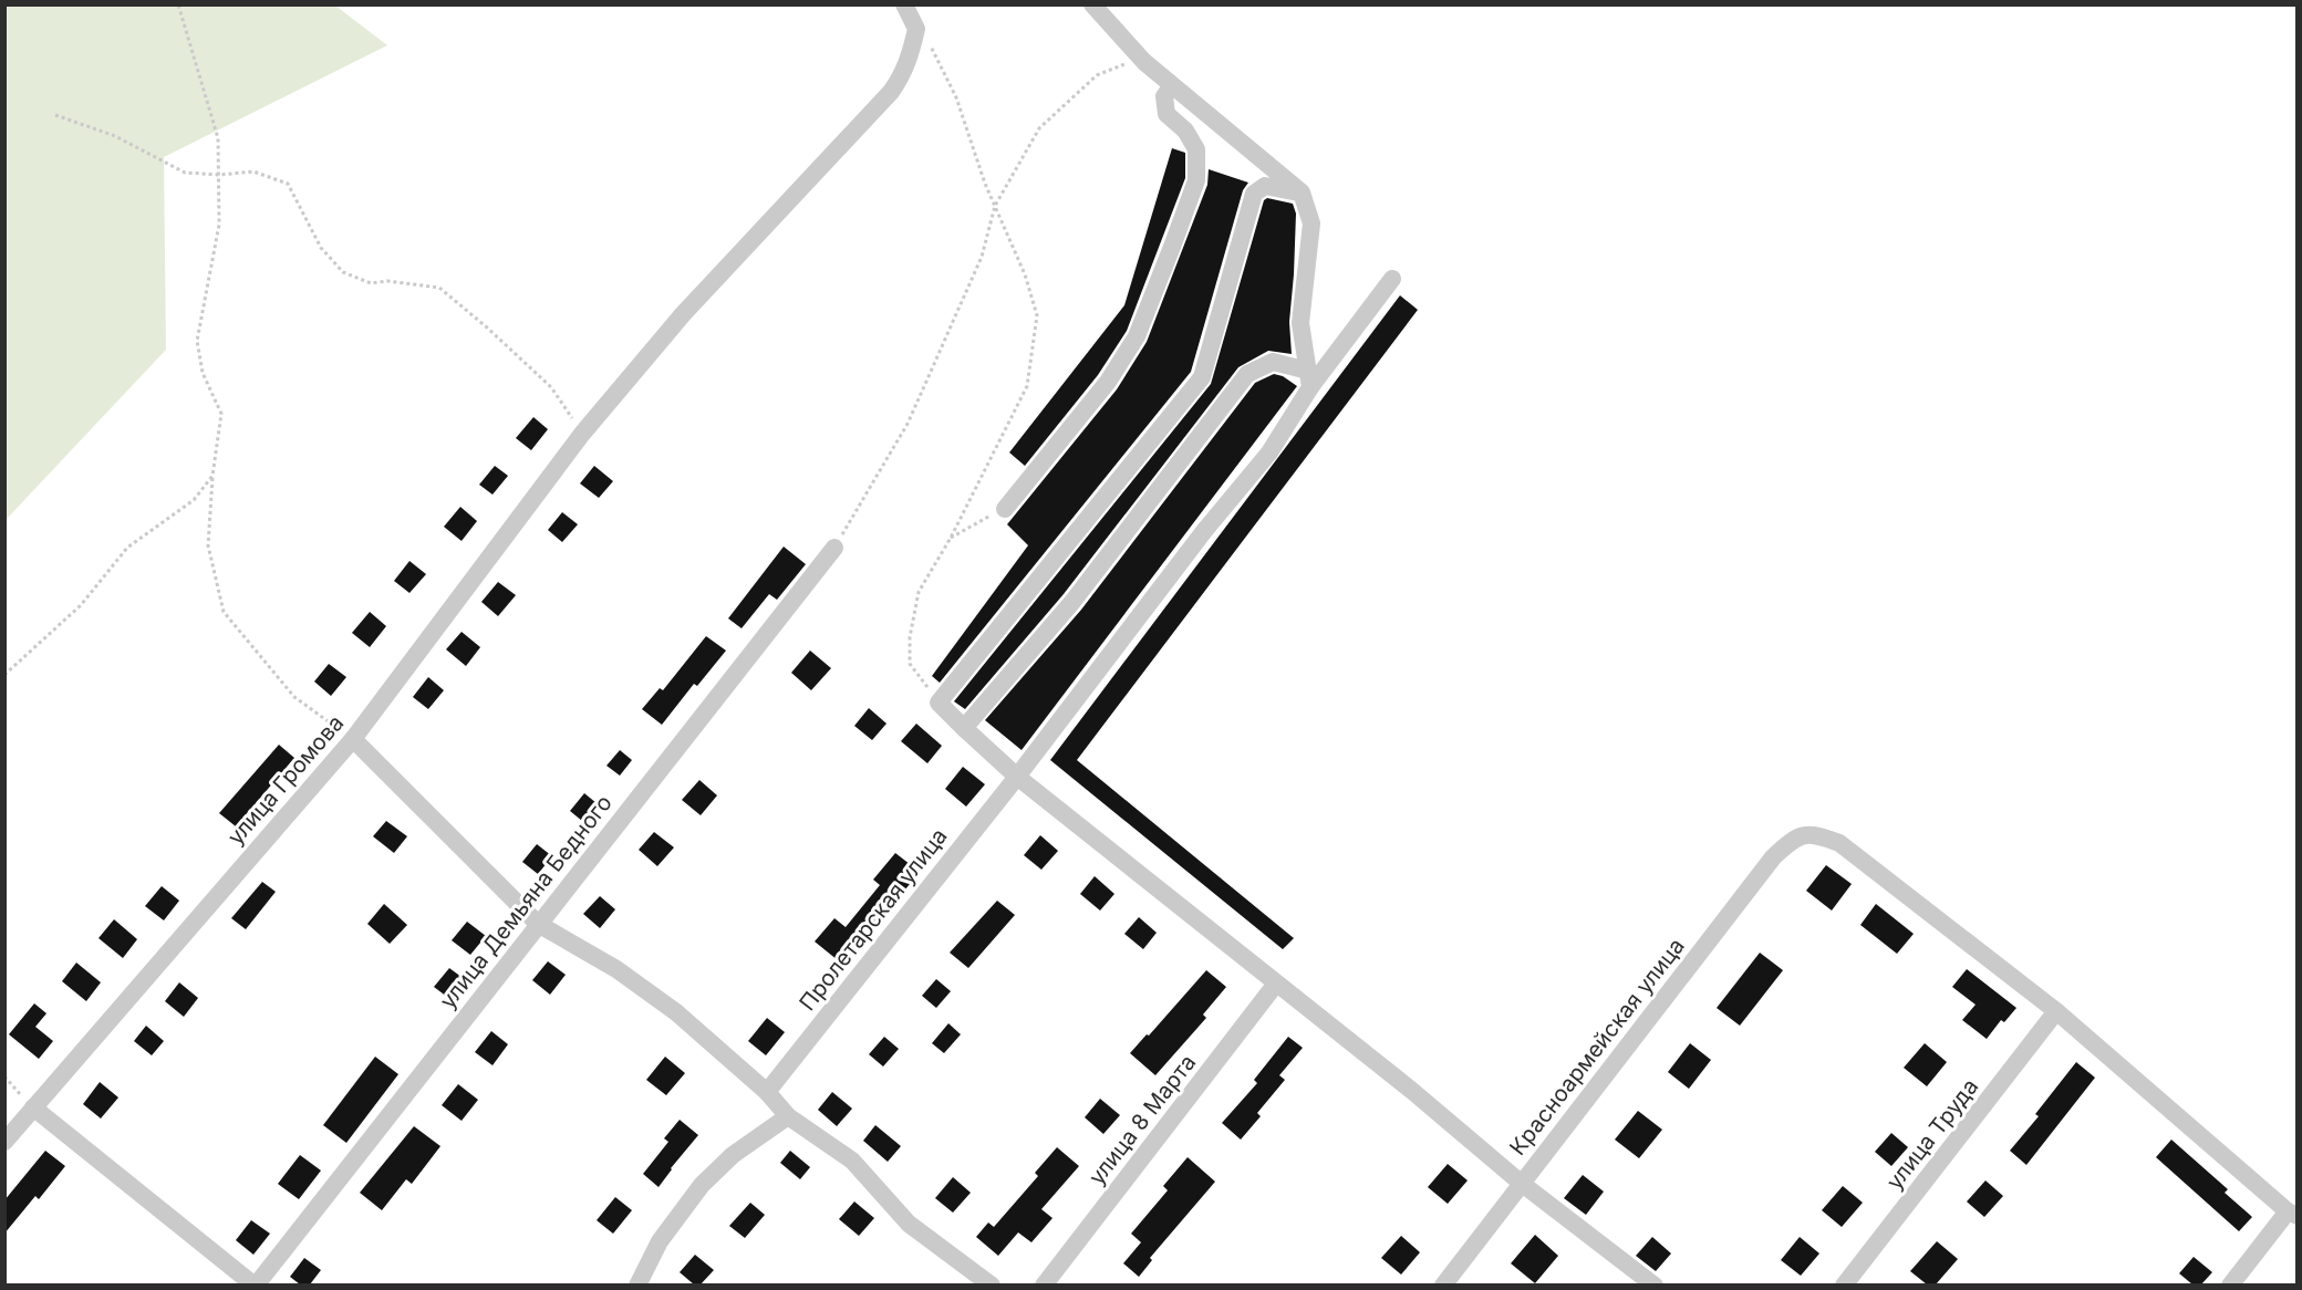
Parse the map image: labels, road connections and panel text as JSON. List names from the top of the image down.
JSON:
{
  "streets": {
    "street": [
      "улица Громова",
      "улица Демьяна Бедного",
      "Пролетарская улица",
      "Красноармейская улица",
      "улица 8 Марта",
      "улица Труда"
    ]
  },
  "crossings": [
    ["Красноармейская улица", "улица Труда"]
  ]
}
